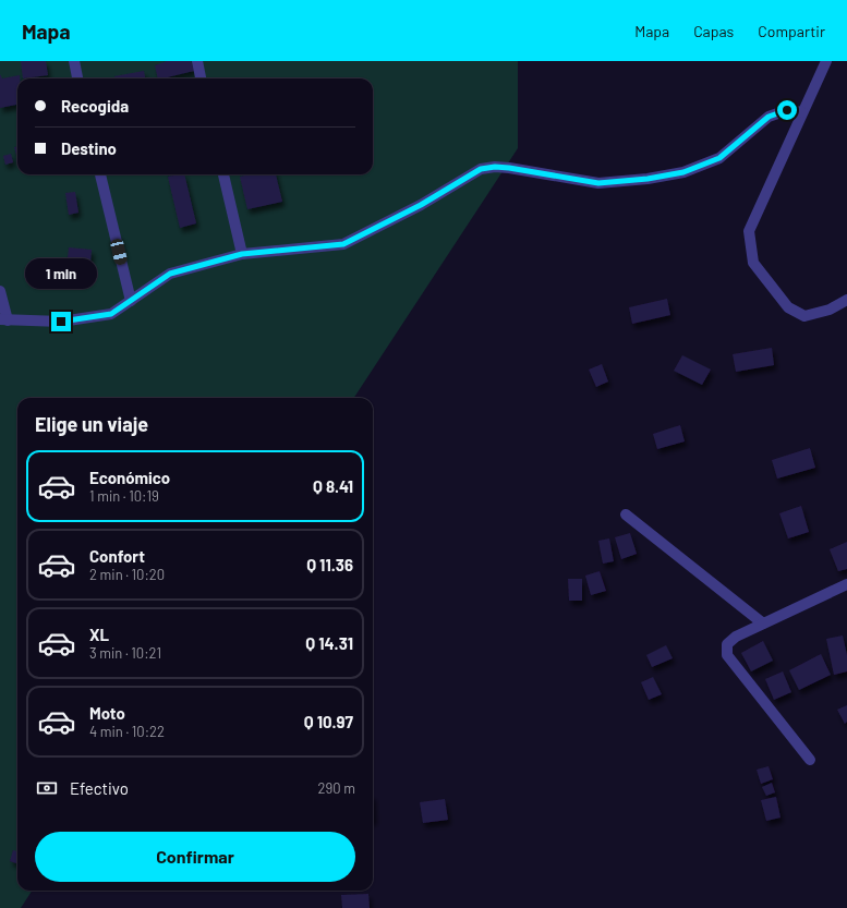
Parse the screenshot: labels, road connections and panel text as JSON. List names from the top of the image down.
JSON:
{
  "page": {
    "header": "Mapa",
    "nav": ["Mapa", "Capas", "Compartir"],
    "banner": ["Recogida", "Destino"],
    "bubble": "1 min",
    "heading": "Elige un viaje",
    "list": [
      {
        "name": "Económico",
        "note": "1 min · 10:19",
        "value": "Q 8.41"
      },
      {
        "name": "Confort",
        "note": "2 min · 10:20",
        "value": "Q 11.36"
      },
      {
        "name": "XL",
        "note": "3 min · 10:21",
        "value": "Q 14.31"
      },
      {
        "name": "Moto",
        "note": "4 min · 10:22",
        "value": "Q 10.97"
      }
    ],
    "pay": ["Efectivo", "290 m"],
    "buttons": "Confirmar"
  }
}
